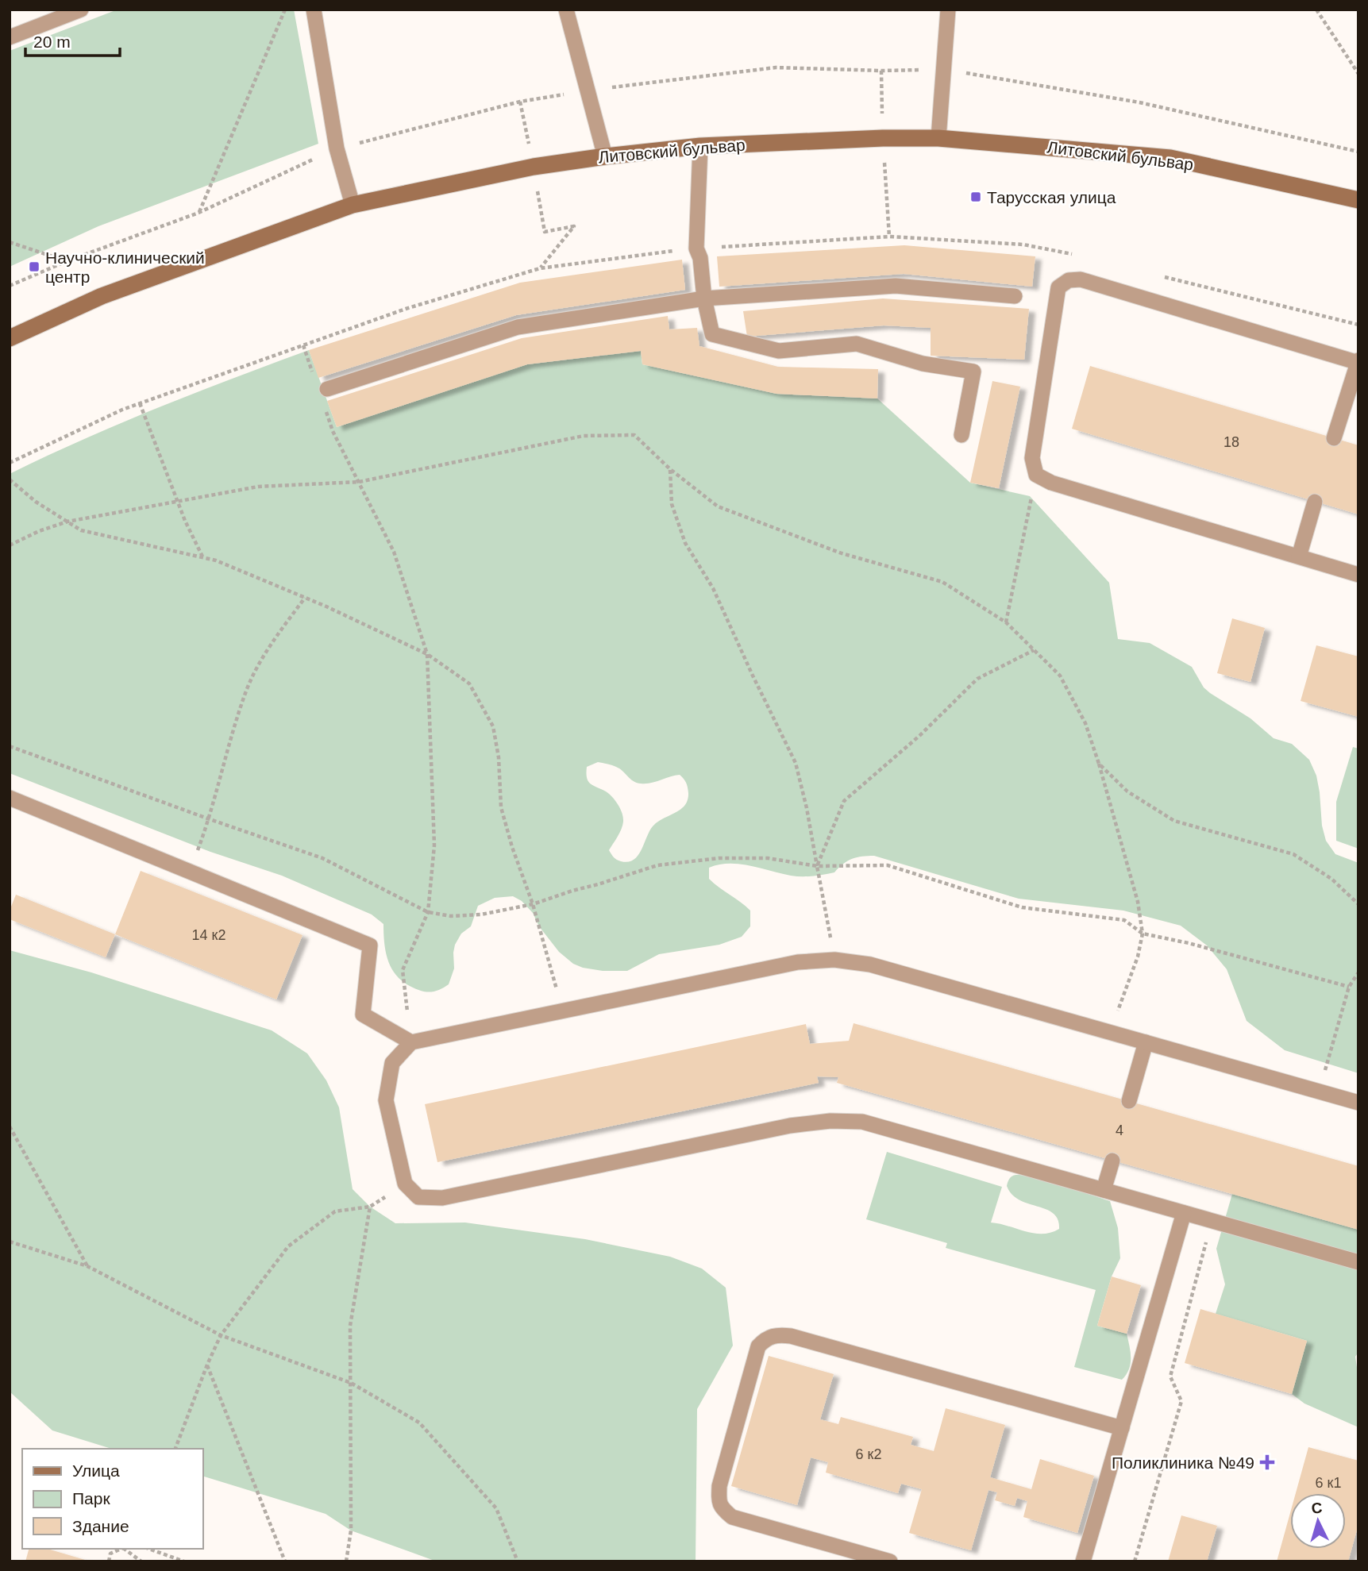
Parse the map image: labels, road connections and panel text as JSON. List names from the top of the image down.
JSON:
{
  "streets": {
    "main road": ["Литовский бульвар"]
  },
  "places": {
    "transit": ["Тарусская улица", "Научно-клинический центр"],
    "health": ["Поликлиника №49"]
  },
  "house_numbers": [
    "18",
    "14 к2",
    "4",
    "6 к2",
    "6 к1"
  ],
  "legend": ["Улица", "Парк", "Здание"],
  "scale_bar": "20 m",
  "north": "top"
}
